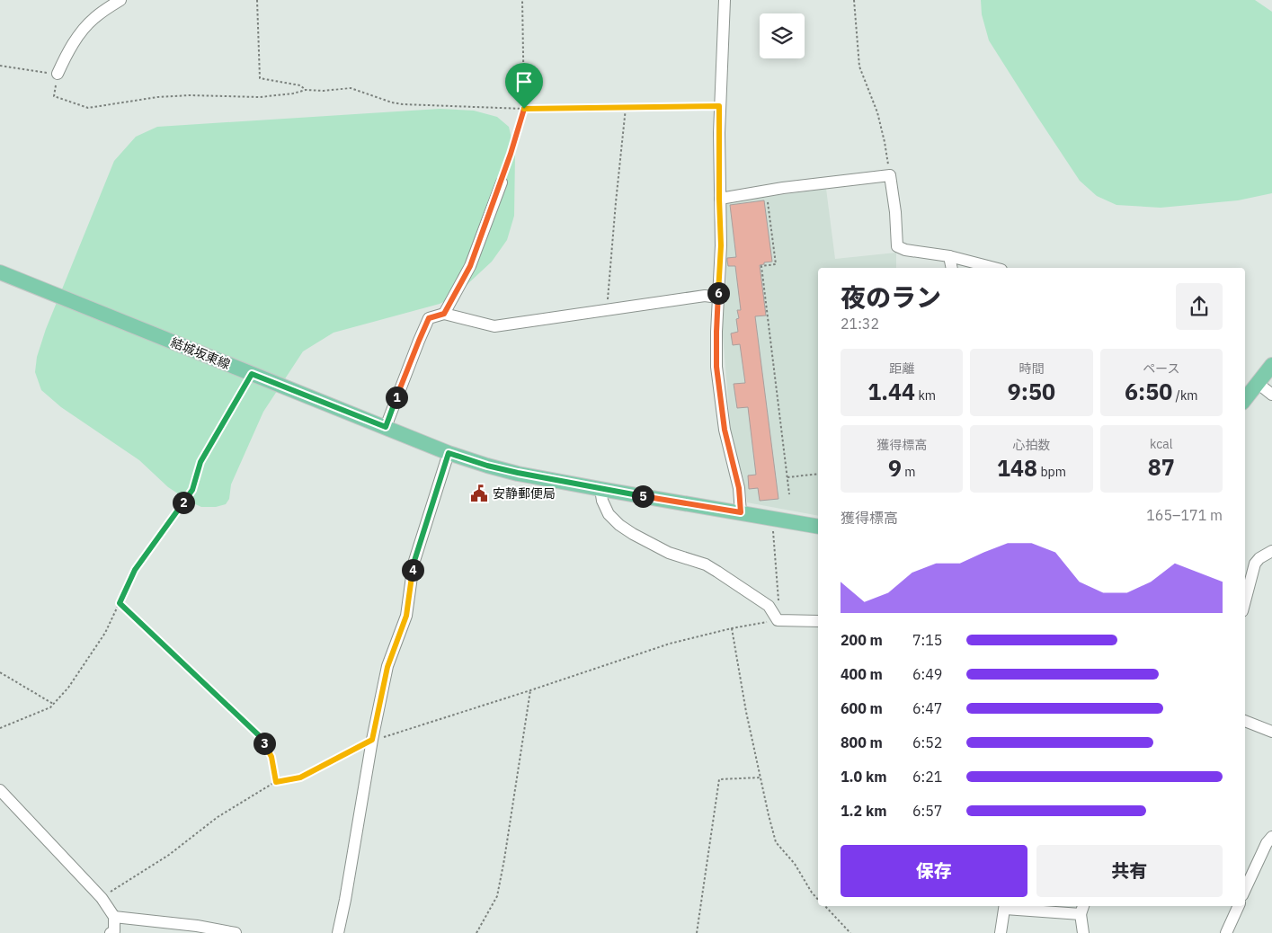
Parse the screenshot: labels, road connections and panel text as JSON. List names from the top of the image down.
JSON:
{
  "streets": {
    "main road": ["結城坂東線"]
  },
  "places": {
    "public building": ["安静郵便局"]
  },
  "page": {
    "heading": ["夜のラン", "21:32"],
    "pins": [
      "6",
      "1",
      "5",
      "2",
      "4",
      "3"
    ],
    "stats": [
      ["距離", "1.44 km"],
      ["時間", "9:50"],
      ["ペース", "6:50 /km"],
      ["獲得標高", "9 m"],
      ["心拍数", "148 bpm"],
      ["kcal", "87"]
    ],
    "chart": ["獲得標高", "165–171 m"],
    "list": [
      {
        "name": "200 m",
        "note": "7:15"
      },
      {
        "name": "400 m",
        "note": "6:49"
      },
      {
        "name": "600 m",
        "note": "6:47"
      },
      {
        "name": "800 m",
        "note": "6:52"
      },
      {
        "name": "1.0 km",
        "note": "6:21"
      },
      {
        "name": "1.2 km",
        "note": "6:57"
      }
    ],
    "buttons": ["保存", "共有"]
  }
}
